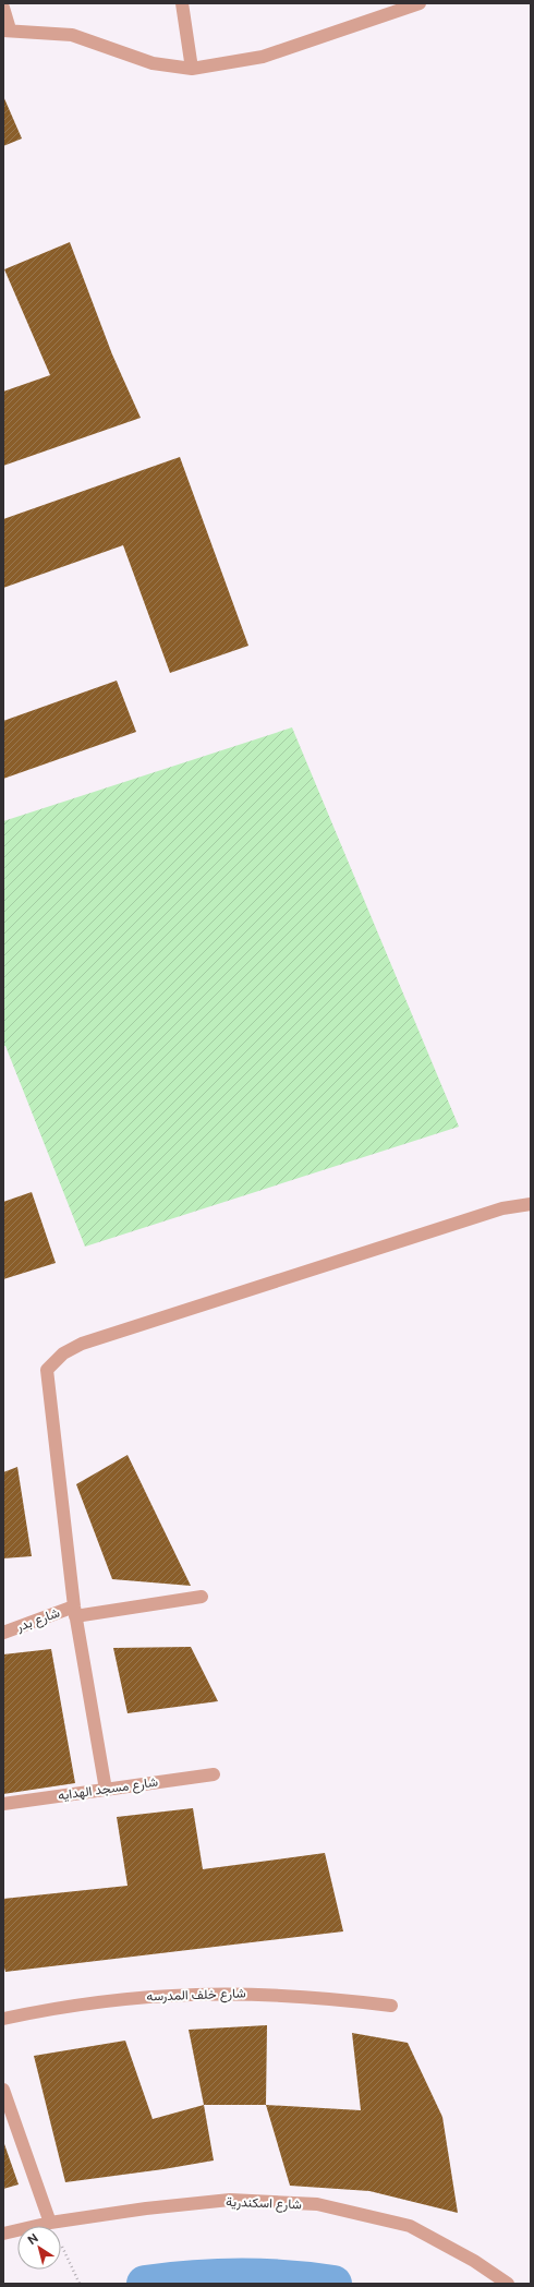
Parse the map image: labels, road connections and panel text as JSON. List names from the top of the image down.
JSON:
{
  "streets": {
    "street": [
      "شارع بدر",
      "شارع مسجد الهدايه",
      "شارع خلف المدرسه",
      "شارع اسكندرية"
    ]
  },
  "north": "top left"
}
